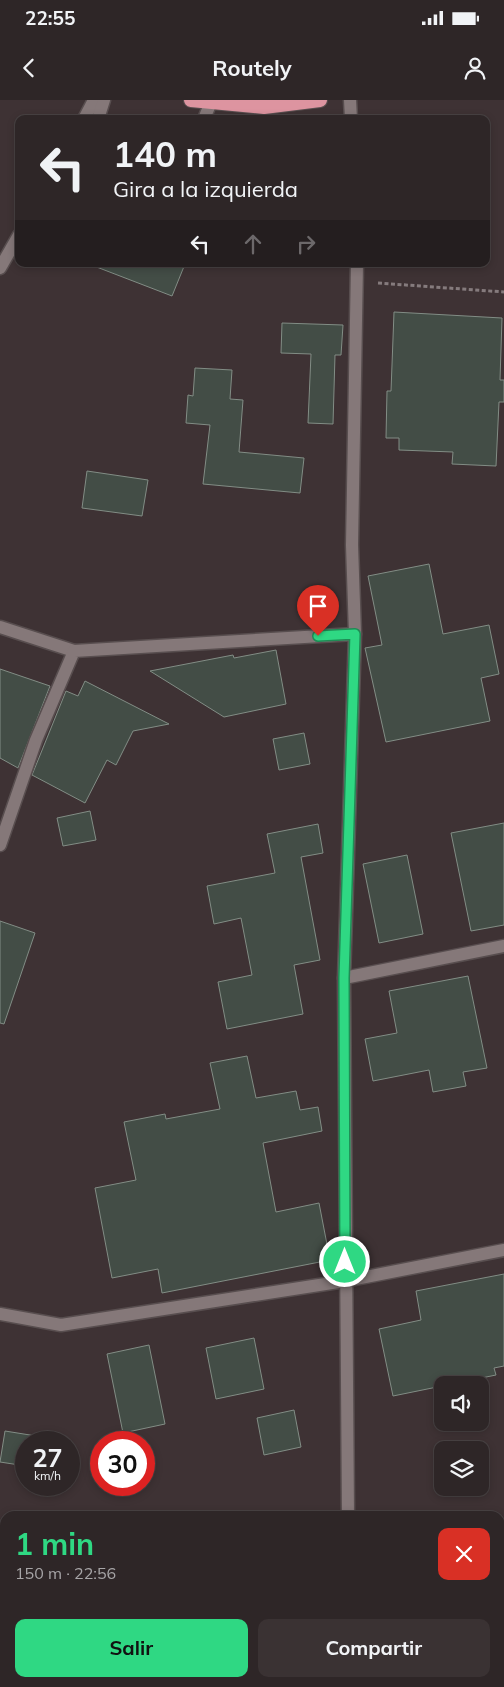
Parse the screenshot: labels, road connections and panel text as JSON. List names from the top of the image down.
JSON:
{
  "page": {
    "status": "22:55",
    "header": "Routely",
    "turn": ["140 m", "Gira a la izquierda"],
    "speed": "27 km/h",
    "limit": "30",
    "heading": ["1 min", "150 m · 22:56"],
    "buttons": ["Salir", "Compartir"]
  }
}
